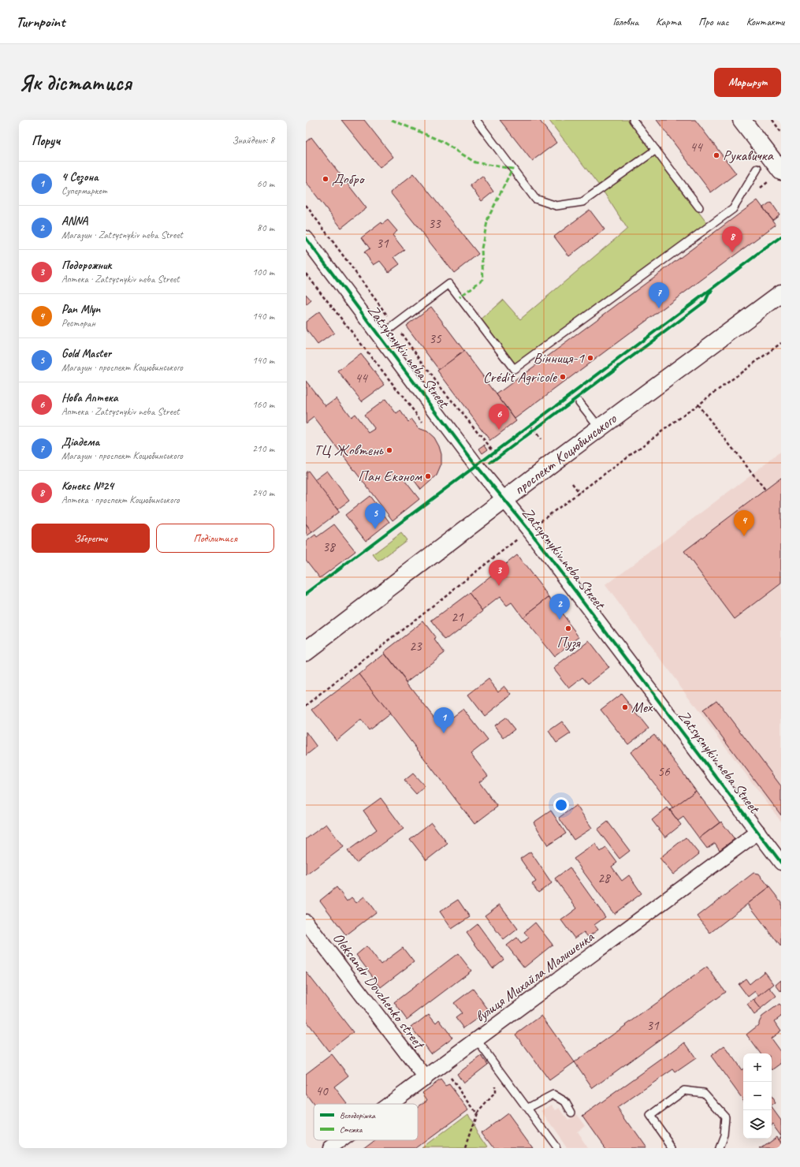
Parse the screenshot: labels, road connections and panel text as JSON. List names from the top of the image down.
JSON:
{
  "streets": {
    "main road": ["проспект Коцюбинського"],
    "street": ["Zatsysnykiv neba Street", "вулиця Михайла Малишенка", "Oleksandr Dovzhenko street"]
  },
  "crossings": [
    ["Zatsysnykiv neba Street", "проспект Коцюбинського"],
    ["Zatsysnykiv neba Street", "вулиця Михайла Малишенка"],
    ["вулиця Михайла Малишенка", "Oleksandr Dovzhenko street"]
  ],
  "places": [
    "Рукавичка",
    "Добро",
    "Вінниця-1",
    "Crédit Agricole",
    "ТЦ Жовтень",
    "Пан Економ",
    "Пузя",
    "Мех"
  ],
  "house_numbers": [
    "44",
    "33",
    "31",
    "35",
    "44",
    "38",
    "21",
    "23",
    "56",
    "28",
    "31",
    "40"
  ],
  "legend": ["Велодоріжка", "Стежка"],
  "page": {
    "header": "Turnpoint",
    "nav": [
      "Головна",
      "Карта",
      "Про нас",
      "Контакти"
    ],
    "buttons": [
      "Маршрут",
      ["Зберегти", "Поділитися"]
    ],
    "title": "Як дістатися",
    "heading": ["Поруч", "Знайдено: 8"],
    "list": [
      {
        "mark": "1",
        "name": "4 Сезона",
        "note": "Супермаркет",
        "value": "60 m"
      },
      {
        "mark": "2",
        "name": "ANNA",
        "note": "Магазин · Zatsysnykiv neba Street",
        "value": "80 m"
      },
      {
        "mark": "3",
        "name": "Подорожник",
        "note": "Аптека · Zatsysnykiv neba Street",
        "value": "100 m"
      },
      {
        "mark": "4",
        "name": "Pan Mlyn",
        "note": "Ресторан",
        "value": "140 m"
      },
      {
        "mark": "5",
        "name": "Gold Master",
        "note": "Магазин · проспект Коцюбинського",
        "value": "140 m"
      },
      {
        "mark": "6",
        "name": "Нова Аптека",
        "note": "Аптека · Zatsysnykiv neba Street",
        "value": "160 m"
      },
      {
        "mark": "7",
        "name": "Діадема",
        "note": "Магазин · проспект Коцюбинського",
        "value": "210 m"
      },
      {
        "mark": "8",
        "name": "Конекс №24",
        "note": "Аптека · проспект Коцюбинського",
        "value": "240 m"
      }
    ],
    "pins": [
      "8",
      "7",
      "6",
      "5",
      "4",
      "3",
      "2",
      "1"
    ],
    "map_buttons": ["+", "−"]
  }
}
